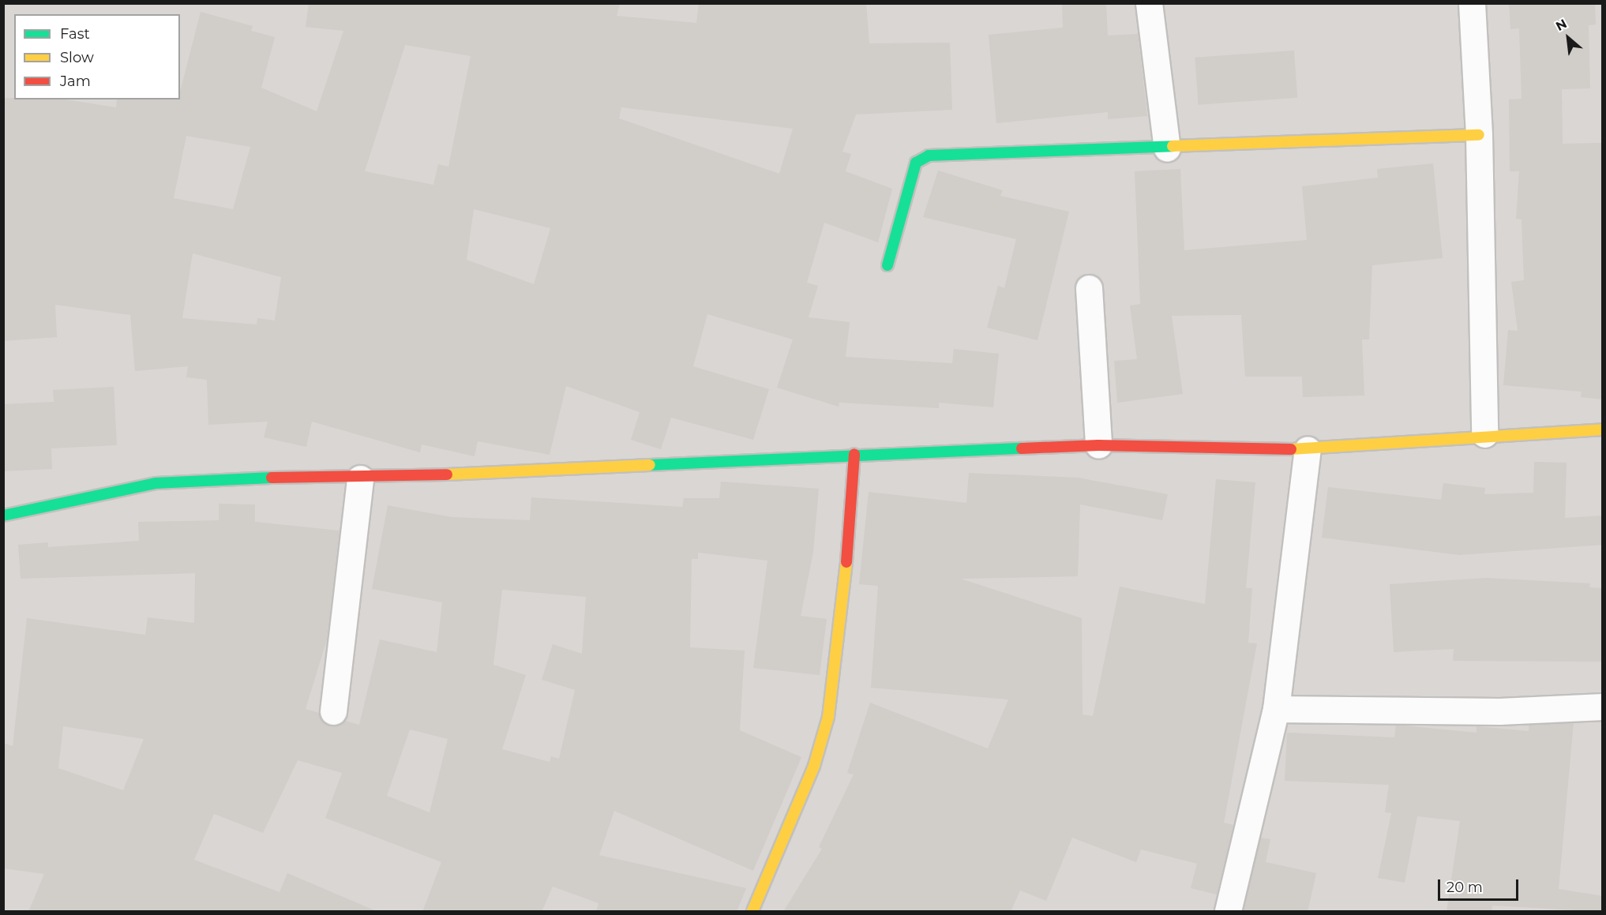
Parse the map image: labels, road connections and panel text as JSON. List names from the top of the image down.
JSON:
{
  "legend": ["Fast", "Slow", "Jam"],
  "scale_bar": "20 m",
  "north": "top left"
}
